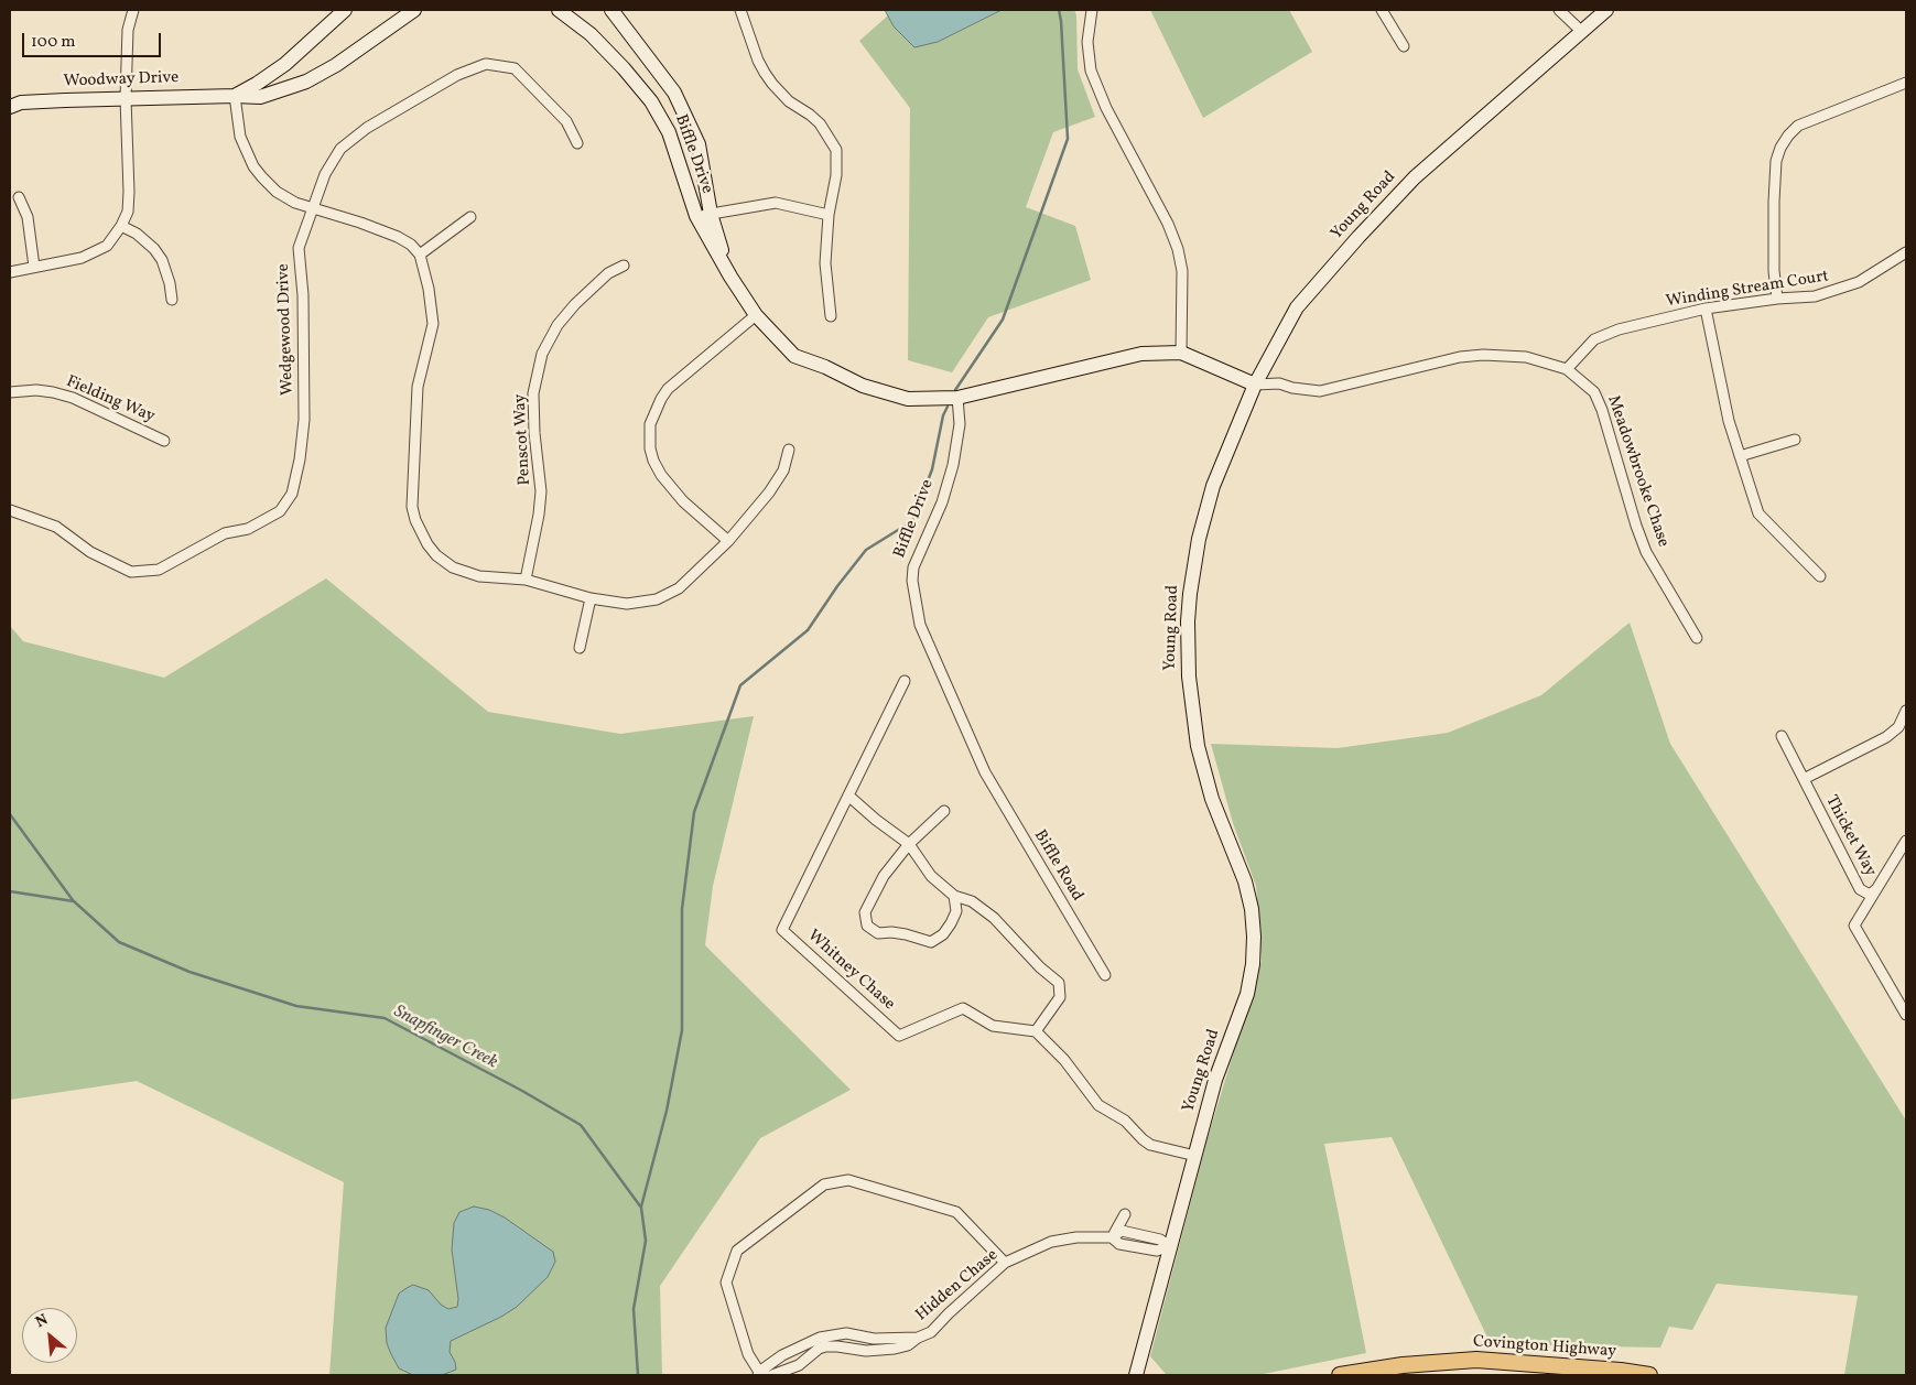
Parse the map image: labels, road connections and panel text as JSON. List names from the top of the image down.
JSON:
{
  "streets": {
    "main road": ["Covington Highway"],
    "street": [
      "Woodway Drive",
      "Biffle Drive",
      "Young Road",
      "Winding Stream Court",
      "Wedgewood Drive",
      "Fielding Way",
      "Penscot Way",
      "Meadowbrooke Chase",
      "Thicket Way",
      "Biffle Road",
      "Whitney Chase",
      "Hidden Chase"
    ]
  },
  "crossings": [
    ["Biffle Drive", "Young Road"],
    ["Biffle Drive", "Meadowbrooke Chase"],
    ["Biffle Drive", "Biffle Road"],
    ["Young Road", "Meadowbrooke Chase"],
    ["Young Road", "Hidden Chase"],
    ["Winding Stream Court", "Meadowbrooke Chase"]
  ],
  "water": ["Snapfinger Creek"],
  "scale_bar": "100 m",
  "north": "top left"
}
